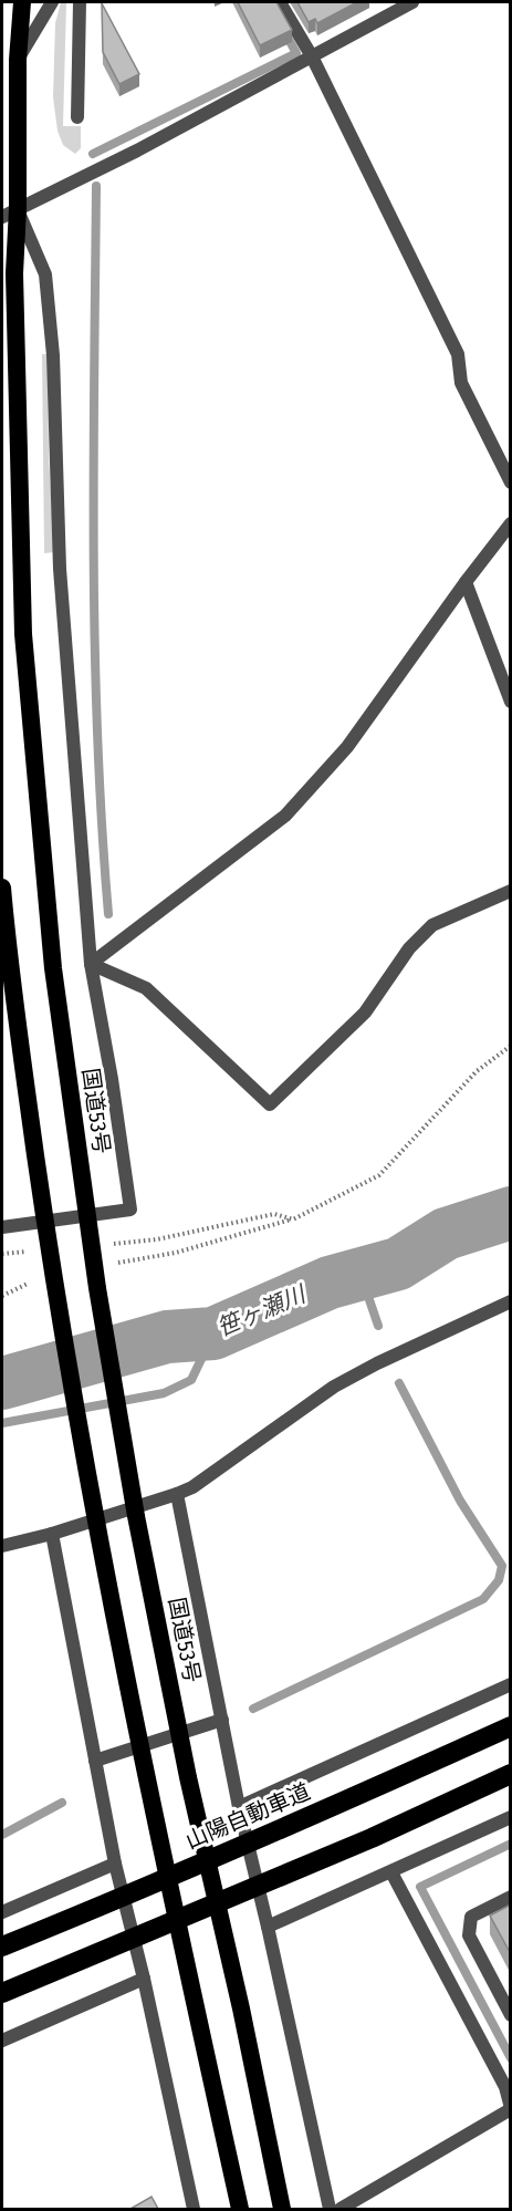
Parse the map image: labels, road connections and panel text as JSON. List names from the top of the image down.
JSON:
{
  "streets": {
    "highway": ["国道53号", "山陽自動車道"]
  },
  "water": ["笹ヶ瀬川"]
}
